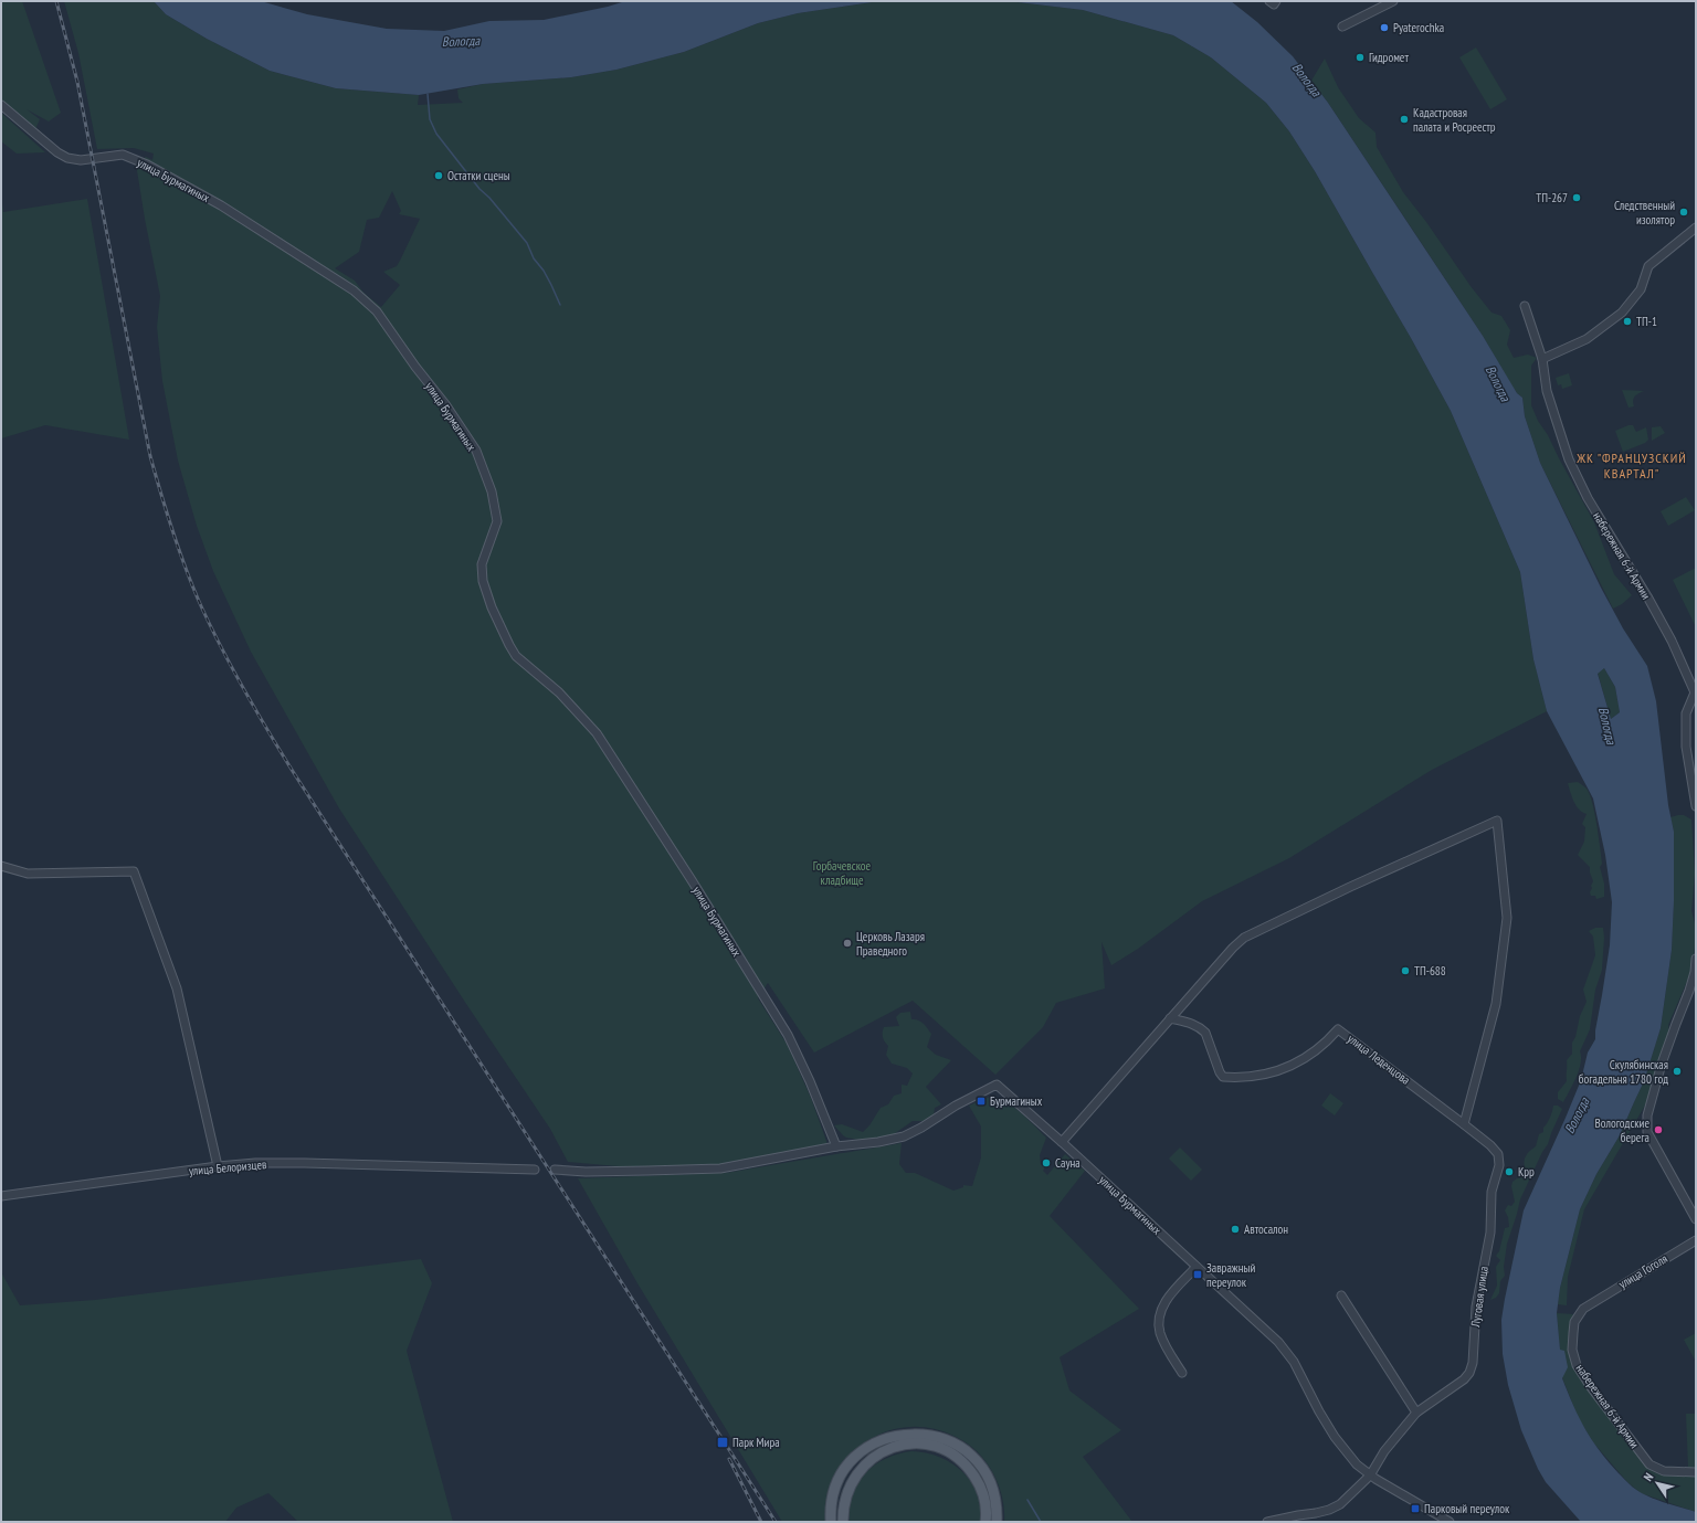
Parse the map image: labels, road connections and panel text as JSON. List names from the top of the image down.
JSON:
{
  "streets": {
    "street": [
      "улица Бурмагиных",
      "набережная 6-й Армии",
      "улица Леденцова",
      "улица Белоризцев",
      "улица Гоголя",
      "Луговая улица"
    ]
  },
  "crossings": [
    ["набережная 6-й Армии", "улица Гоголя"],
    ["улица Леденцова", "Луговая улица"]
  ],
  "districts": ["ЖК \"ФРАНЦУЗСКИЙ КВАРТАЛ\""],
  "water": ["Вологда"],
  "parks": ["Горбачевское кладбище"],
  "places": {
    "other": [
      "Pyaterochka",
      "Гидромет",
      "Кадастровая палата и Росреестр",
      "Остатки сцены",
      "ТП-267",
      "Следственный изолятор",
      "ТП-1",
      "Церковь Лазаря Праведного",
      "ТП-688",
      "Скулябинская богадельня 1780 год",
      "Вологодские берега",
      "Сауна",
      "Kpp",
      "Автосалон"
    ],
    "transit": [
      "Бурмагиных",
      "Завражный переулок",
      "Парк Мира",
      "Парковый переулок"
    ]
  },
  "north": "top left"
}
